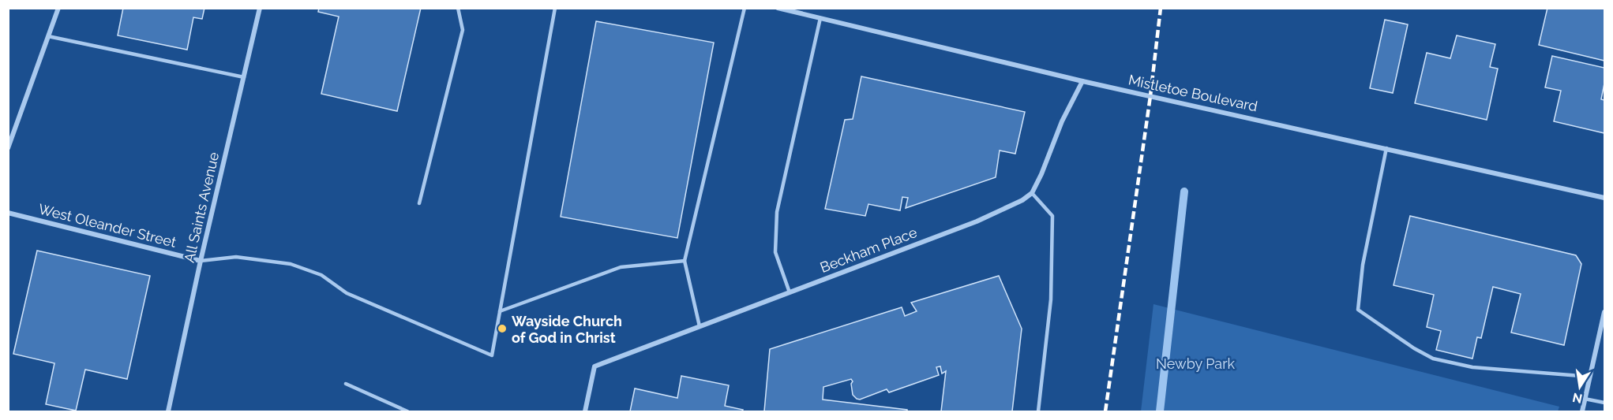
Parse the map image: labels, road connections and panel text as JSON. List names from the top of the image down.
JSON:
{
  "streets": {
    "street": [
      "Mistletoe Boulevard",
      "All Saints Avenue",
      "West Oleander Street",
      "Beckham Place"
    ]
  },
  "crossings": [
    ["All Saints Avenue", "West Oleander Street"]
  ],
  "parks": ["Newby Park"],
  "places": ["Wayside Church of God in Christ"],
  "north": "bottom"
}
